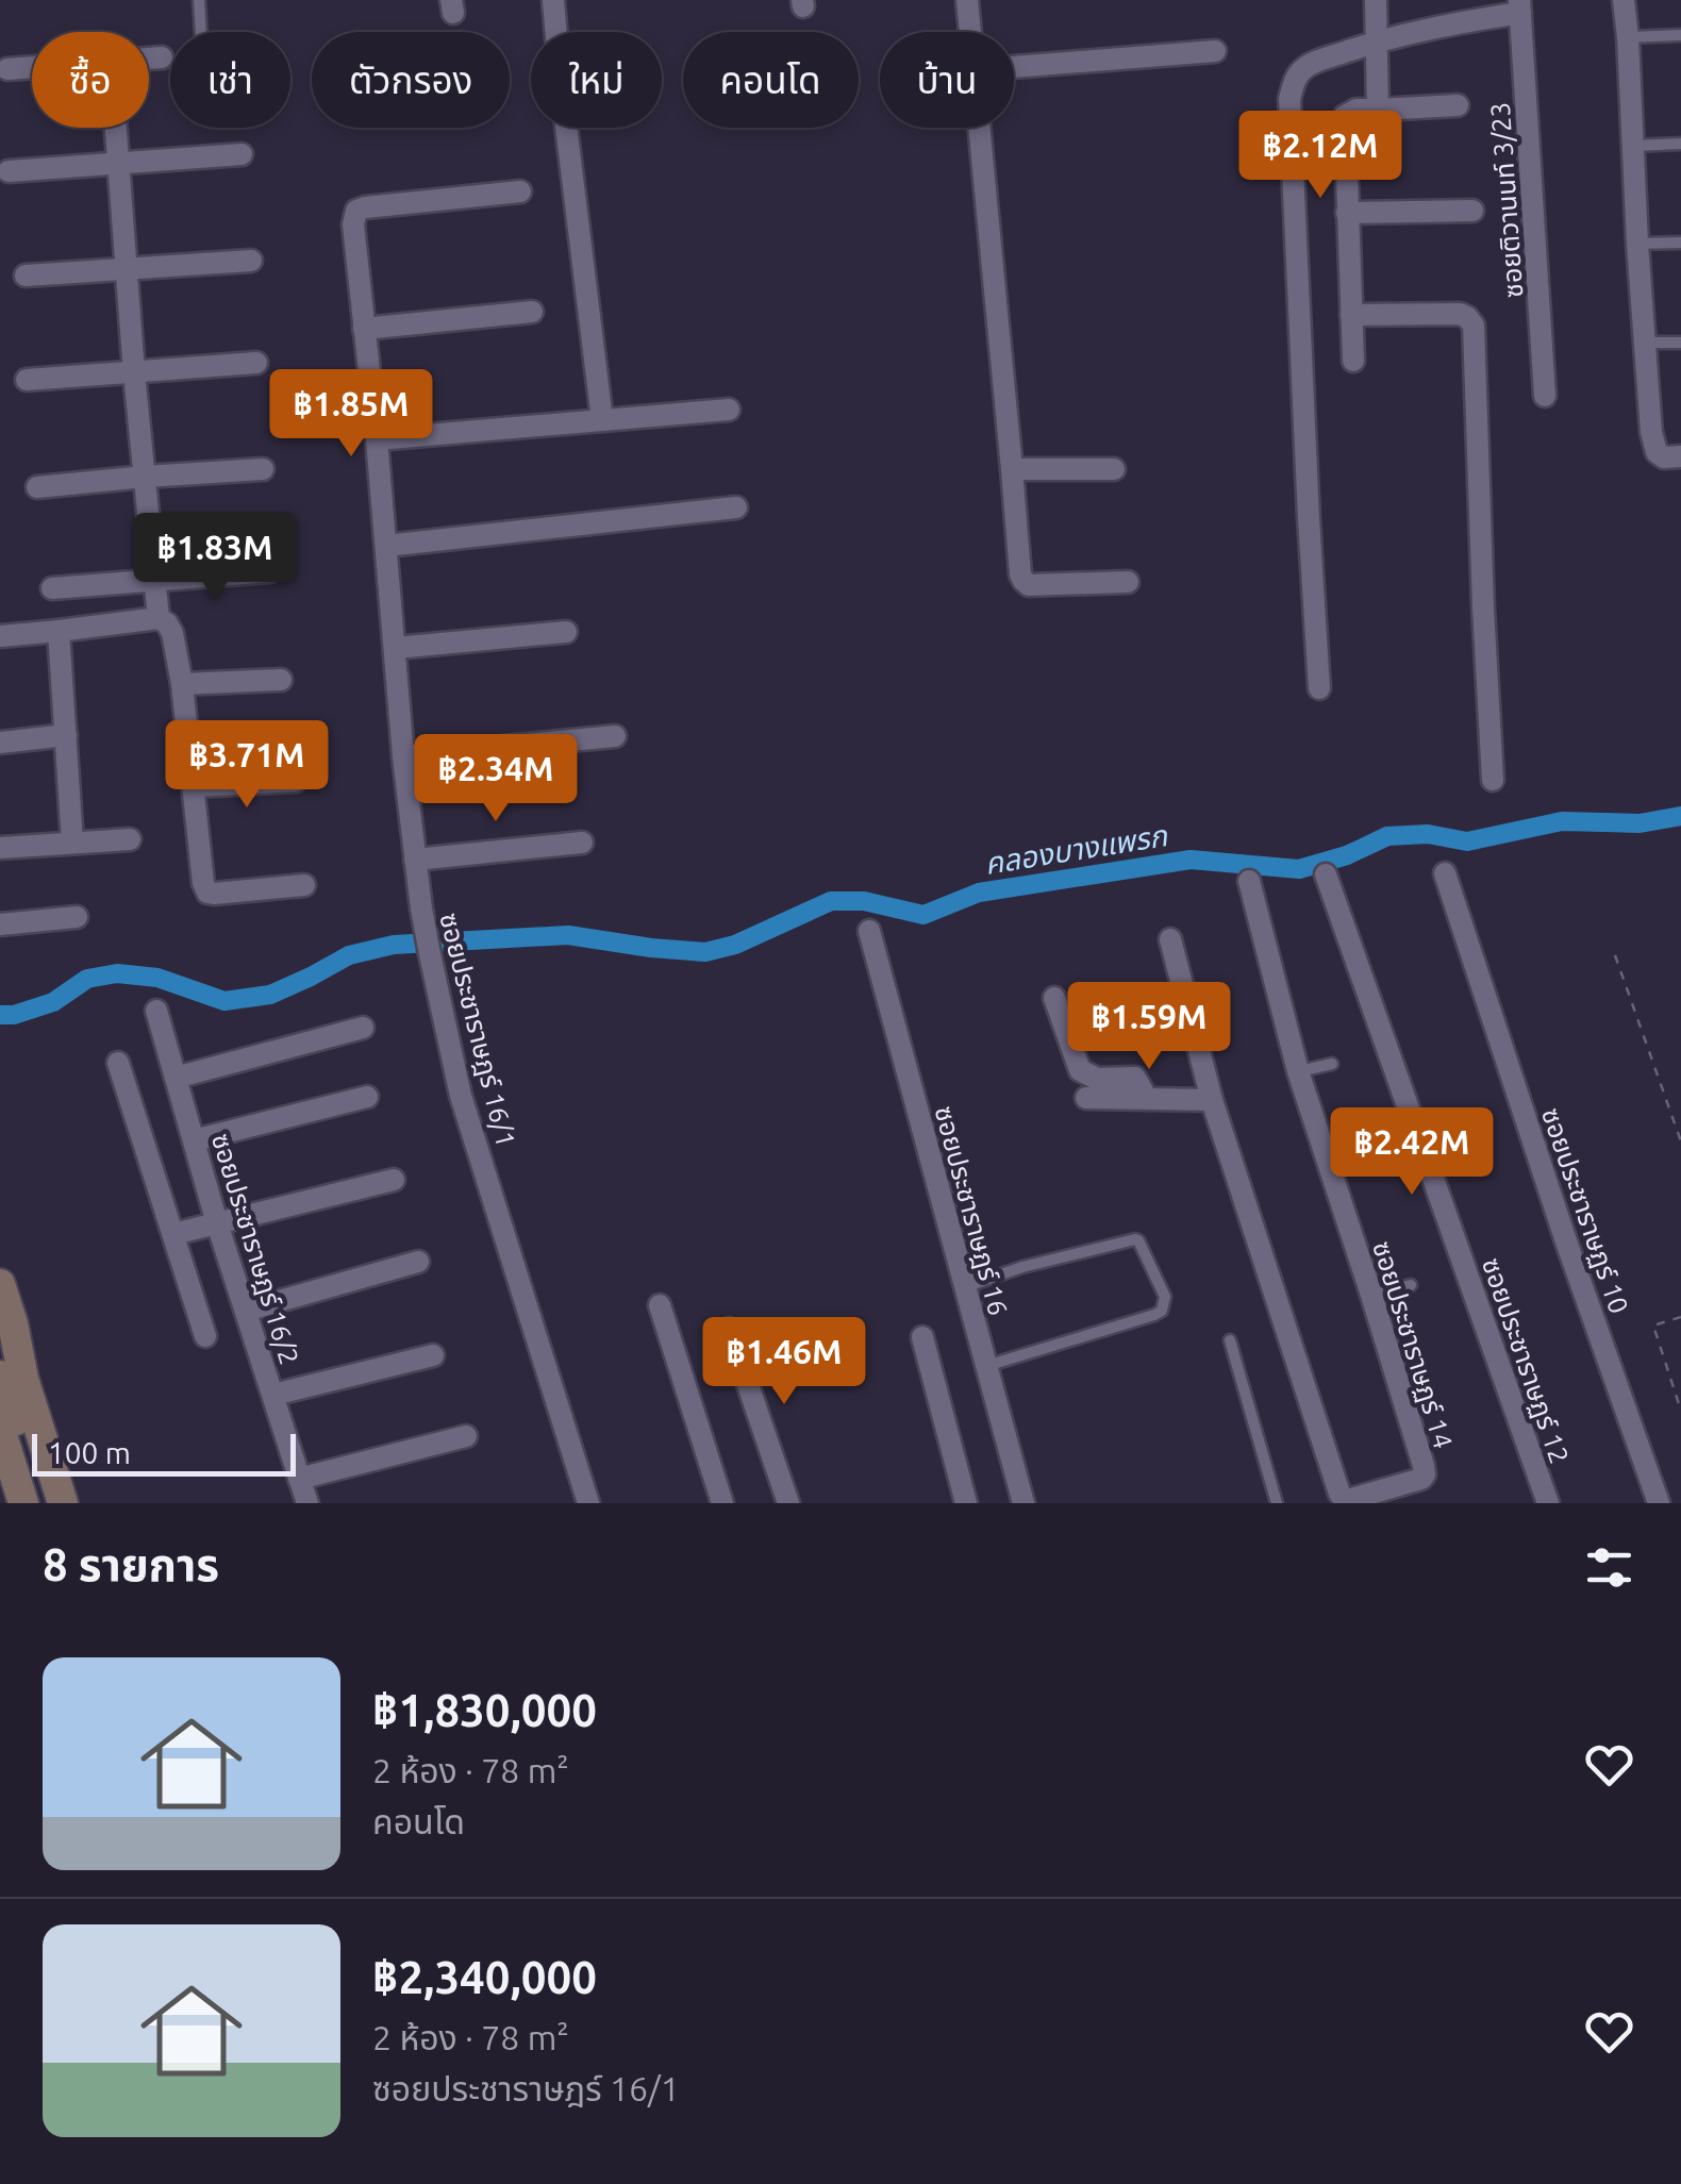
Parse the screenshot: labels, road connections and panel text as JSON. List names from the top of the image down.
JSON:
{
  "streets": {
    "street": [
      "ซอยติวานนท์ 3/23",
      "ซอยประชาราษฎร์ 16/1",
      "ซอยประชาราษฎร์ 16",
      "ซอยประชาราษฏร์ 10",
      "ซอยประชาราษฎร์ 16/2",
      "ซอยประชาราษฏร์ 14",
      "ซอยประชาราษฏร์ 12"
    ]
  },
  "water": ["คลองบางแพรก"],
  "scale_bar": "100 m",
  "page": {
    "chip": [
      "ซื้อ",
      "เช่า",
      "ตัวกรอง",
      "ใหม่",
      "คอนโด",
      "บ้าน"
    ],
    "price": [
      "฿2.12M",
      "฿1.85M",
      "฿1.83M",
      "฿3.71M",
      "฿2.34M",
      "฿1.59M",
      "฿2.42M",
      "฿1.46M"
    ],
    "scale": "100 m",
    "heading": "8 รายการ",
    "list": [
      {
        "name": "฿1,830,000",
        "note": "2 ห้อง · 78 m² · คอนโด"
      },
      {
        "name": "฿2,340,000",
        "note": "2 ห้อง · 78 m² · ซอยประชาราษฎร์ 16/1"
      }
    ]
  }
}
